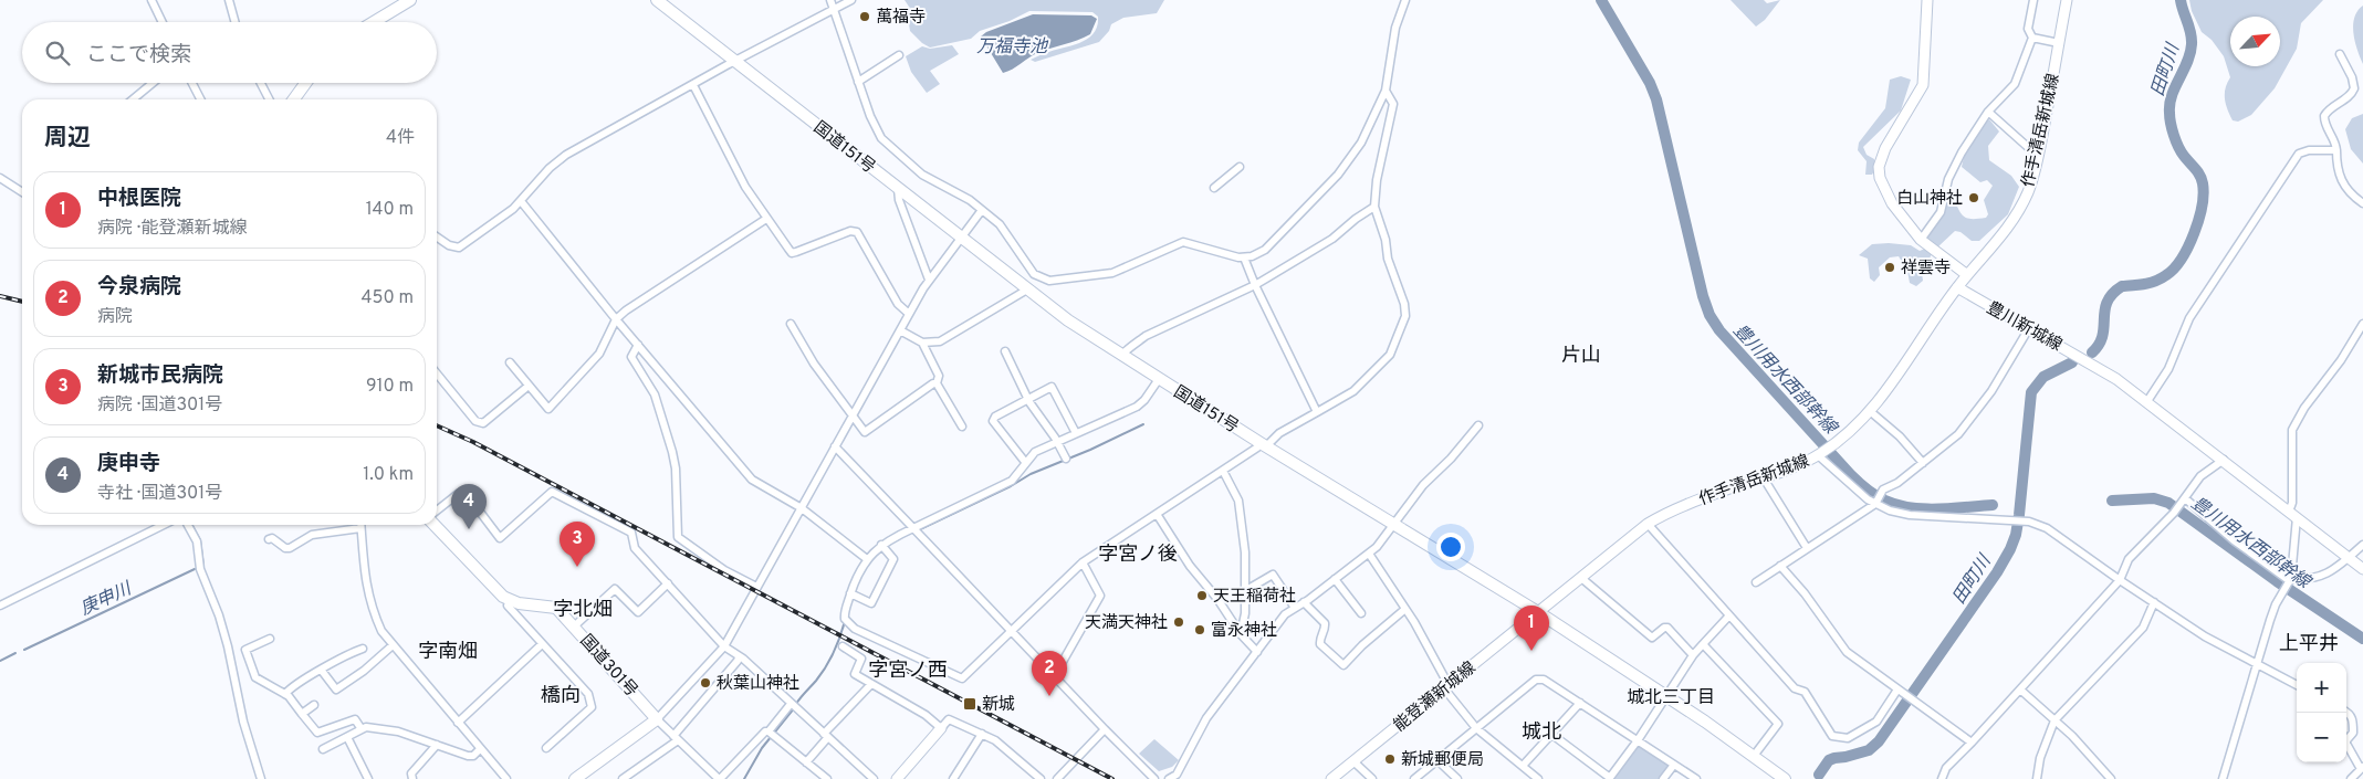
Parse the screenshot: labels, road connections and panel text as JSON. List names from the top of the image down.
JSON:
{
  "streets": {
    "highway": ["国道151号", "国道301号"],
    "main road": ["作手清岳新城線", "豊川新城線", "能登瀬新城線"]
  },
  "crossings": [
    ["作手清岳新城線", "国道151号"],
    ["作手清岳新城線", "豊川新城線"],
    ["作手清岳新城線", "能登瀬新城線"],
    ["国道151号", "能登瀬新城線"]
  ],
  "districts": [
    "片山",
    "字宮ノ後",
    "字北畑",
    "上平井",
    "字南畑",
    "字宮ノ西",
    "橋向",
    "城北三丁目",
    "城北"
  ],
  "water": [
    "万福寺池",
    "田町川",
    "豊川用水西部幹線",
    "庚申川"
  ],
  "places": {
    "other": [
      "萬福寺",
      "白山神社",
      "祥雲寺",
      "天王稲荷社",
      "天満天神社",
      "富永神社",
      "秋葉山神社",
      "新城郵便局"
    ],
    "transit": ["新城"]
  },
  "north": "top right",
  "page": {
    "search": "ここで検索",
    "heading": ["周辺", "4件"],
    "list": [
      {
        "mark": "1",
        "name": "中根医院",
        "note": "病院 · 能登瀬新城線",
        "value": "140 m"
      },
      {
        "mark": "2",
        "name": "今泉病院",
        "note": "病院",
        "value": "450 m"
      },
      {
        "mark": "3",
        "name": "新城市民病院",
        "note": "病院 · 国道301号",
        "value": "910 m"
      },
      {
        "mark": "4",
        "name": "庚申寺",
        "note": "寺社 · 国道301号",
        "value": "1.0 km"
      }
    ],
    "pins": [
      "4",
      "3",
      "1",
      "2"
    ],
    "map_buttons": ["+", "−"]
  }
}
